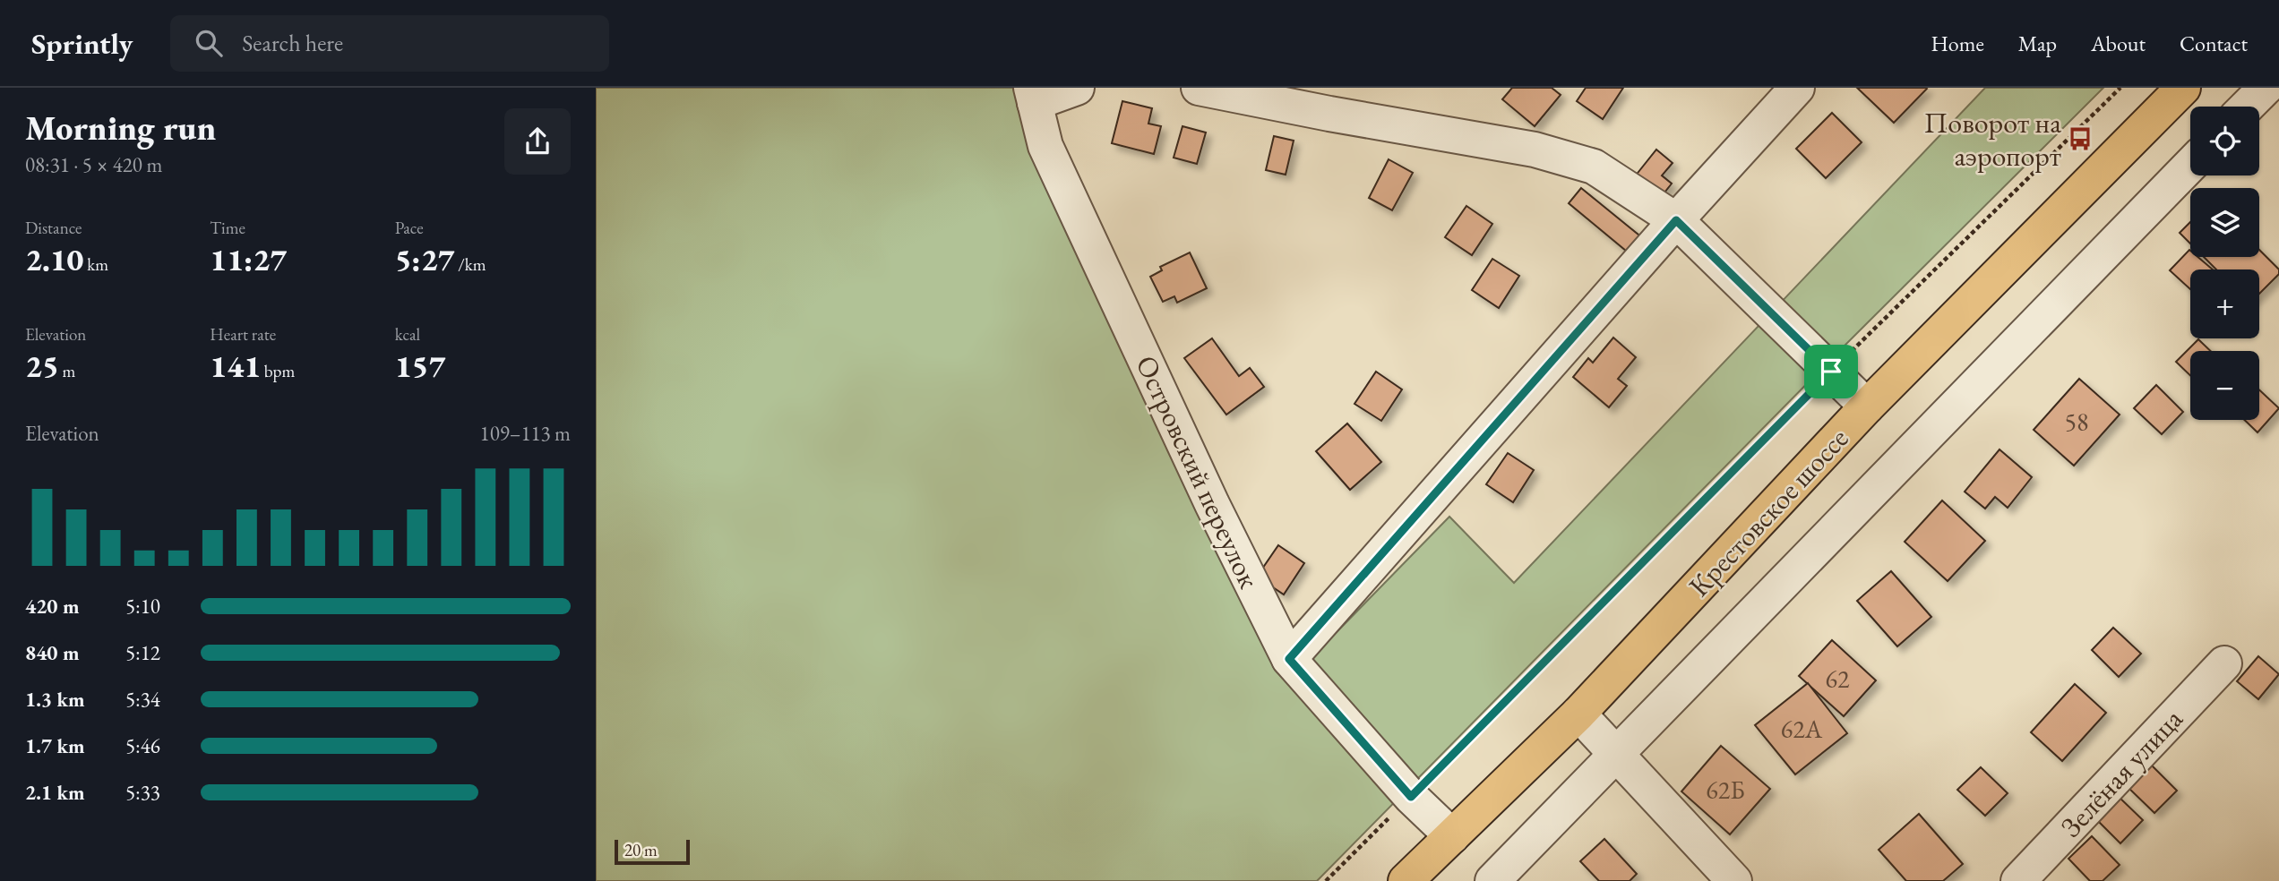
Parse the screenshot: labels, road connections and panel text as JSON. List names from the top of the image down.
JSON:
{
  "streets": {
    "main road": ["Крестовское шоссе"],
    "street": ["Островский переулок", "Зелёная улица"]
  },
  "crossings": [
    ["Островский переулок", "Крестовское шоссе"]
  ],
  "places": {
    "bus stop": ["Поворот на аэропорт"]
  },
  "house_numbers": [
    "58",
    "62",
    "62А",
    "62Б"
  ],
  "scale_bar": "20 m",
  "page": {
    "header": "Sprintly",
    "search": "Search here",
    "nav": [
      "Home",
      "Map",
      "About",
      "Contact"
    ],
    "heading": ["Morning run", "08:31 · 5 × 420 m"],
    "map_buttons": ["+", "−"],
    "stats": [
      ["Distance", "2.10 km"],
      ["Time", "11:27"],
      ["Pace", "5:27 /km"],
      ["Elevation", "25 m"],
      ["Heart rate", "141 bpm"],
      ["kcal", "157"]
    ],
    "chart": ["Elevation", "109–113 m"],
    "list": [
      {
        "name": "420 m",
        "note": "5:10"
      },
      {
        "name": "840 m",
        "note": "5:12"
      },
      {
        "name": "1.3 km",
        "note": "5:34"
      },
      {
        "name": "1.7 km",
        "note": "5:46"
      },
      {
        "name": "2.1 km",
        "note": "5:33"
      }
    ],
    "scale": "20 m"
  }
}
